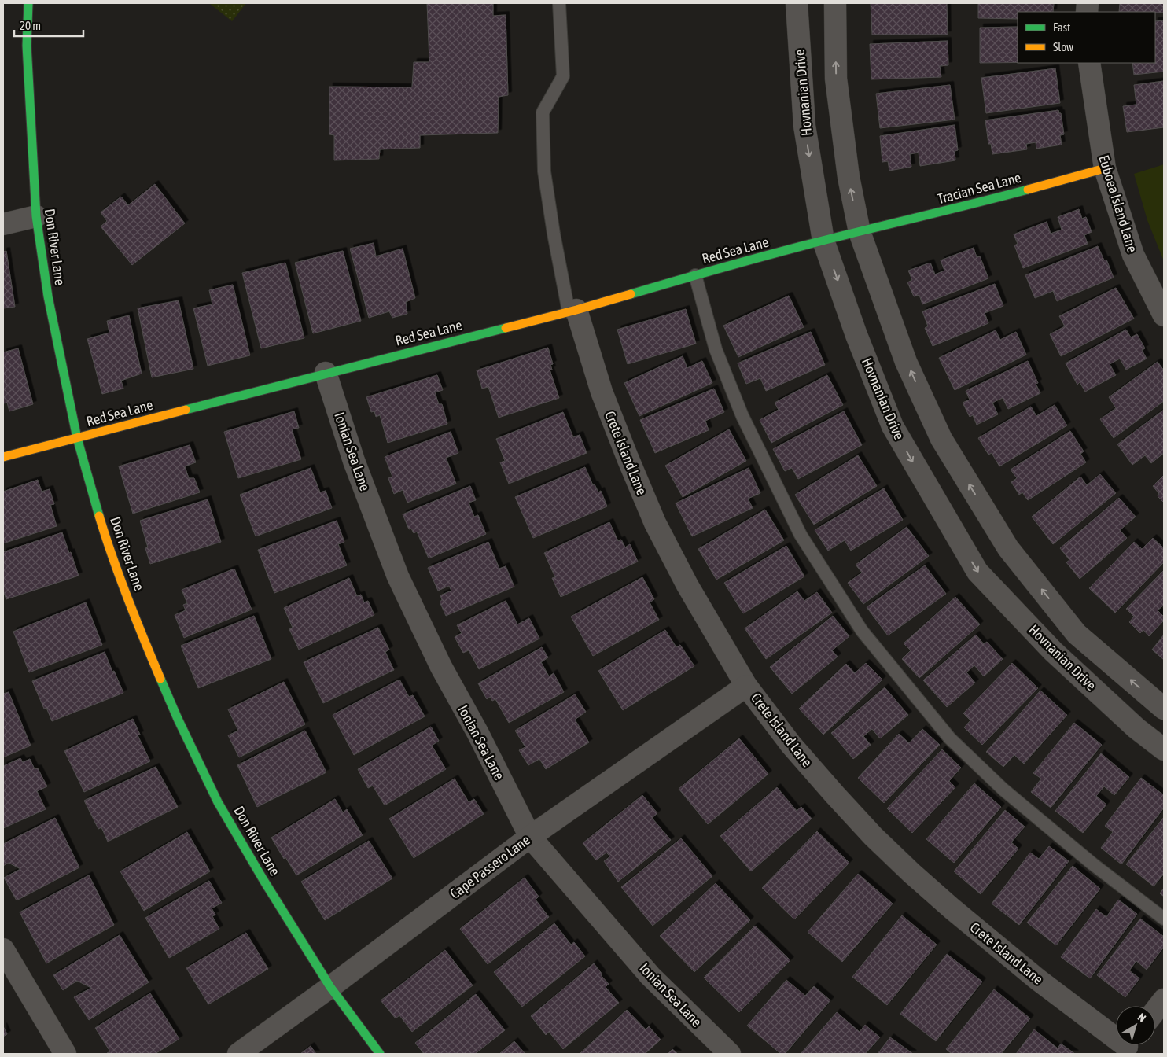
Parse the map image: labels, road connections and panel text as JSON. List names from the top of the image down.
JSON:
{
  "streets": {
    "street": [
      "Hovnanian Drive",
      "Tracian Sea Lane",
      "Euboea Island Lane",
      "Don River Lane",
      "Red Sea Lane",
      "Ionian Sea Lane",
      "Crete Island Lane",
      "Cape Passero Lane"
    ]
  },
  "crossings": [
    ["Hovnanian Drive", "Tracian Sea Lane"],
    ["Hovnanian Drive", "Red Sea Lane"],
    ["Tracian Sea Lane", "Euboea Island Lane"],
    ["Tracian Sea Lane", "Red Sea Lane"],
    ["Don River Lane", "Red Sea Lane"],
    ["Don River Lane", "Cape Passero Lane"],
    ["Red Sea Lane", "Ionian Sea Lane"],
    ["Red Sea Lane", "Crete Island Lane"],
    ["Ionian Sea Lane", "Cape Passero Lane"],
    ["Crete Island Lane", "Cape Passero Lane"]
  ],
  "legend": ["Fast", "Slow"],
  "scale_bar": "20 m",
  "north": "top right"
}
